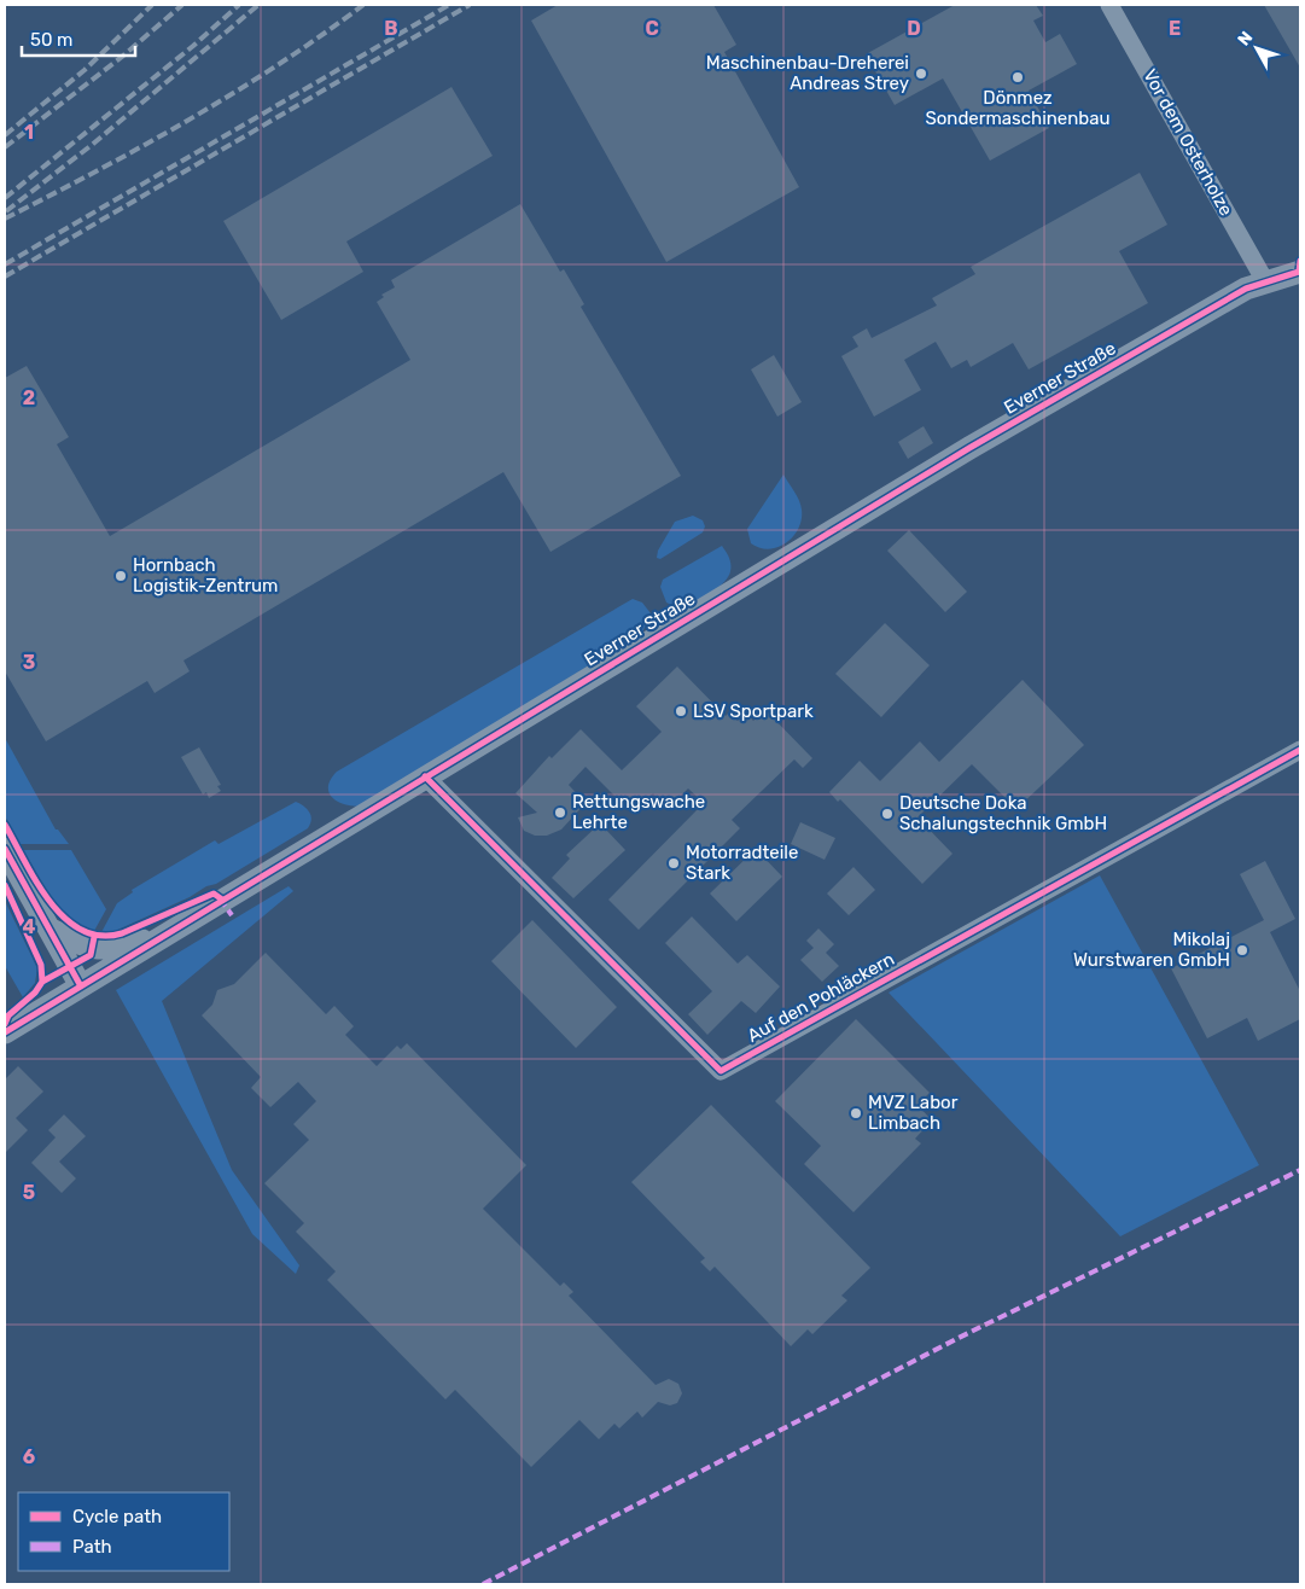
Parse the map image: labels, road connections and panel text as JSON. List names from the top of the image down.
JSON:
{
  "streets": {
    "street": ["Vor dem Osterholze", "Everner Straße", "Auf den Pohläckern"]
  },
  "crossings": [
    ["Vor dem Osterholze", "Everner Straße"],
    ["Everner Straße", "Auf den Pohläckern"]
  ],
  "places": [
    "Maschinenbau-Dreherei Andreas Strey",
    "Dönmez Sondermaschinenbau",
    "Hornbach Logistik-Zentrum",
    "LSV Sportpark",
    "Rettungswache Lehrte",
    "Deutsche Doka Schalungstechnik GmbH",
    "Motorradteile Stark",
    "Mikolaj Wurstwaren GmbH",
    "MVZ Labor Limbach"
  ],
  "legend": ["Cycle path", "Path"],
  "scale_bar": "50 m",
  "north": "top left",
  "grid": {
    "columns": [
      "B",
      "C",
      "D",
      "E"
    ],
    "rows": [
      "1",
      "2",
      "3",
      "4",
      "5",
      "6"
    ]
  }
}
